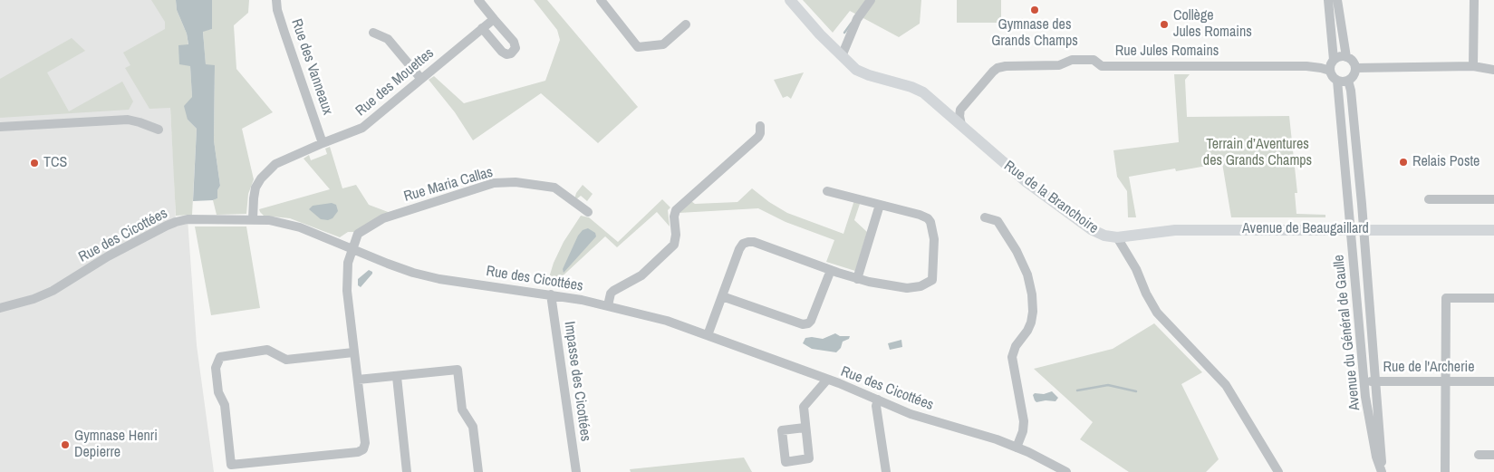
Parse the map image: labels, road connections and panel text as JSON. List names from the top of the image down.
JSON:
{
  "streets": {
    "main road": ["Rue de la Branchoire", "Avenue de Beaugaillard"],
    "street": [
      "Rue Jules Romains",
      "Rue des Vanneaux",
      "Rue des Mouettes",
      "Rue Maria Callas",
      "Rue des Cicottées",
      "Avenue du Général de Gaulle",
      "Rue de l'Archerie",
      "Impasse des Cicottées"
    ]
  },
  "crossings": [
    ["Rue Jules Romains", "Rue de la Branchoire"],
    ["Rue Jules Romains", "Avenue du Général de Gaulle"],
    ["Rue des Vanneaux", "Rue des Mouettes"],
    ["Rue des Mouettes", "Rue des Cicottées"],
    ["Rue Maria Callas", "Rue des Cicottées"],
    ["Rue de la Branchoire", "Avenue de Beaugaillard"],
    ["Avenue de Beaugaillard", "Avenue du Général de Gaulle"],
    ["Rue des Cicottées", "Impasse des Cicottées"],
    ["Avenue du Général de Gaulle", "Rue de l'Archerie"]
  ],
  "parks": ["Terrain d’Aventures des Grands Champs"],
  "places": [
    "Gymnase des Grands Champs",
    "Collège Jules Romains",
    "Relais Poste",
    "TCS",
    "Gymnase Henri Depierre"
  ]
}
